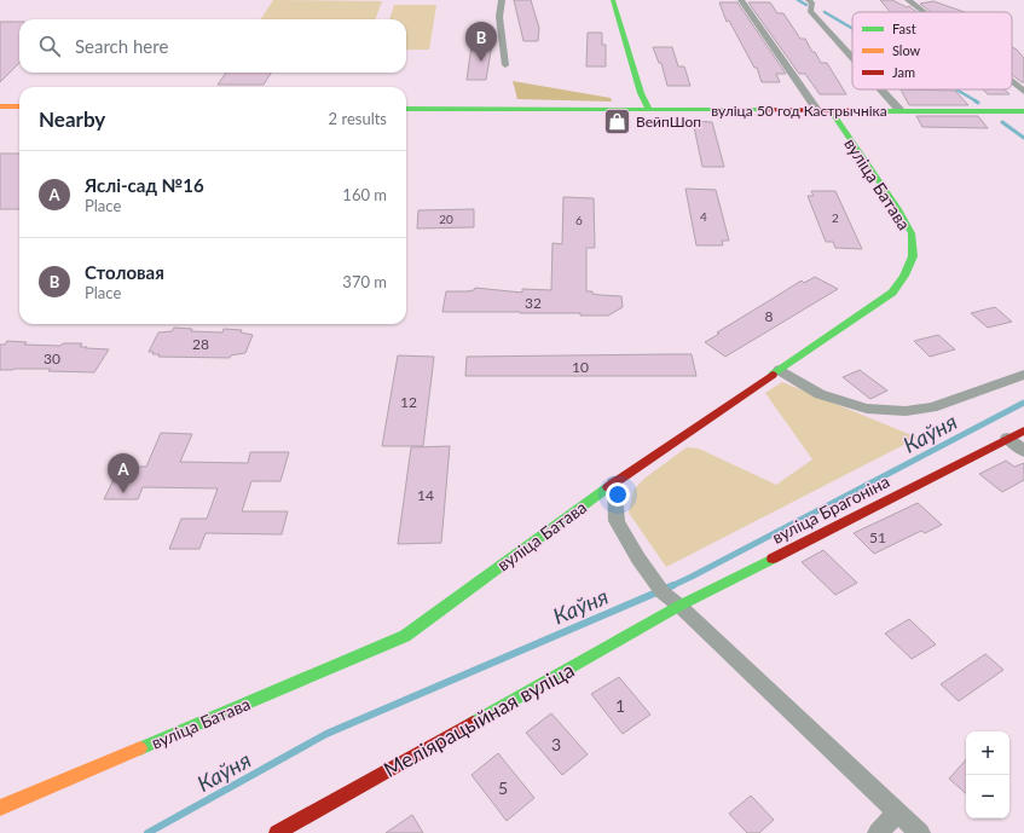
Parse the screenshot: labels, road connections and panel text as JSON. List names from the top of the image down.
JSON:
{
  "streets": {
    "street": [
      "вуліца 50 год Кастрычніка",
      "вуліца Батава",
      "вуліца Брагоніна",
      "Меліярацыйная вуліца"
    ]
  },
  "crossings": [
    ["вуліца 50 год Кастрычніка", "вуліца Батава"],
    ["вуліца Брагоніна", "Меліярацыйная вуліца"]
  ],
  "water": ["Каўня"],
  "places": {
    "shop": ["ВейпШоп"]
  },
  "house_numbers": [
    "4",
    "2",
    "20",
    "6",
    "32",
    "8",
    "28",
    "30",
    "10",
    "12",
    "14",
    "51",
    "1",
    "3",
    "5"
  ],
  "legend": ["Fast", "Slow", "Jam"],
  "page": {
    "search": "Search here",
    "pins": ["B", "A"],
    "heading": ["Nearby", "2 results"],
    "list": [
      {
        "mark": "A",
        "name": "Яслі-сад №16",
        "note": "Place",
        "value": "160 m"
      },
      {
        "mark": "B",
        "name": "Столовая",
        "note": "Place",
        "value": "370 m"
      }
    ],
    "map_buttons": ["+", "−"]
  }
}
